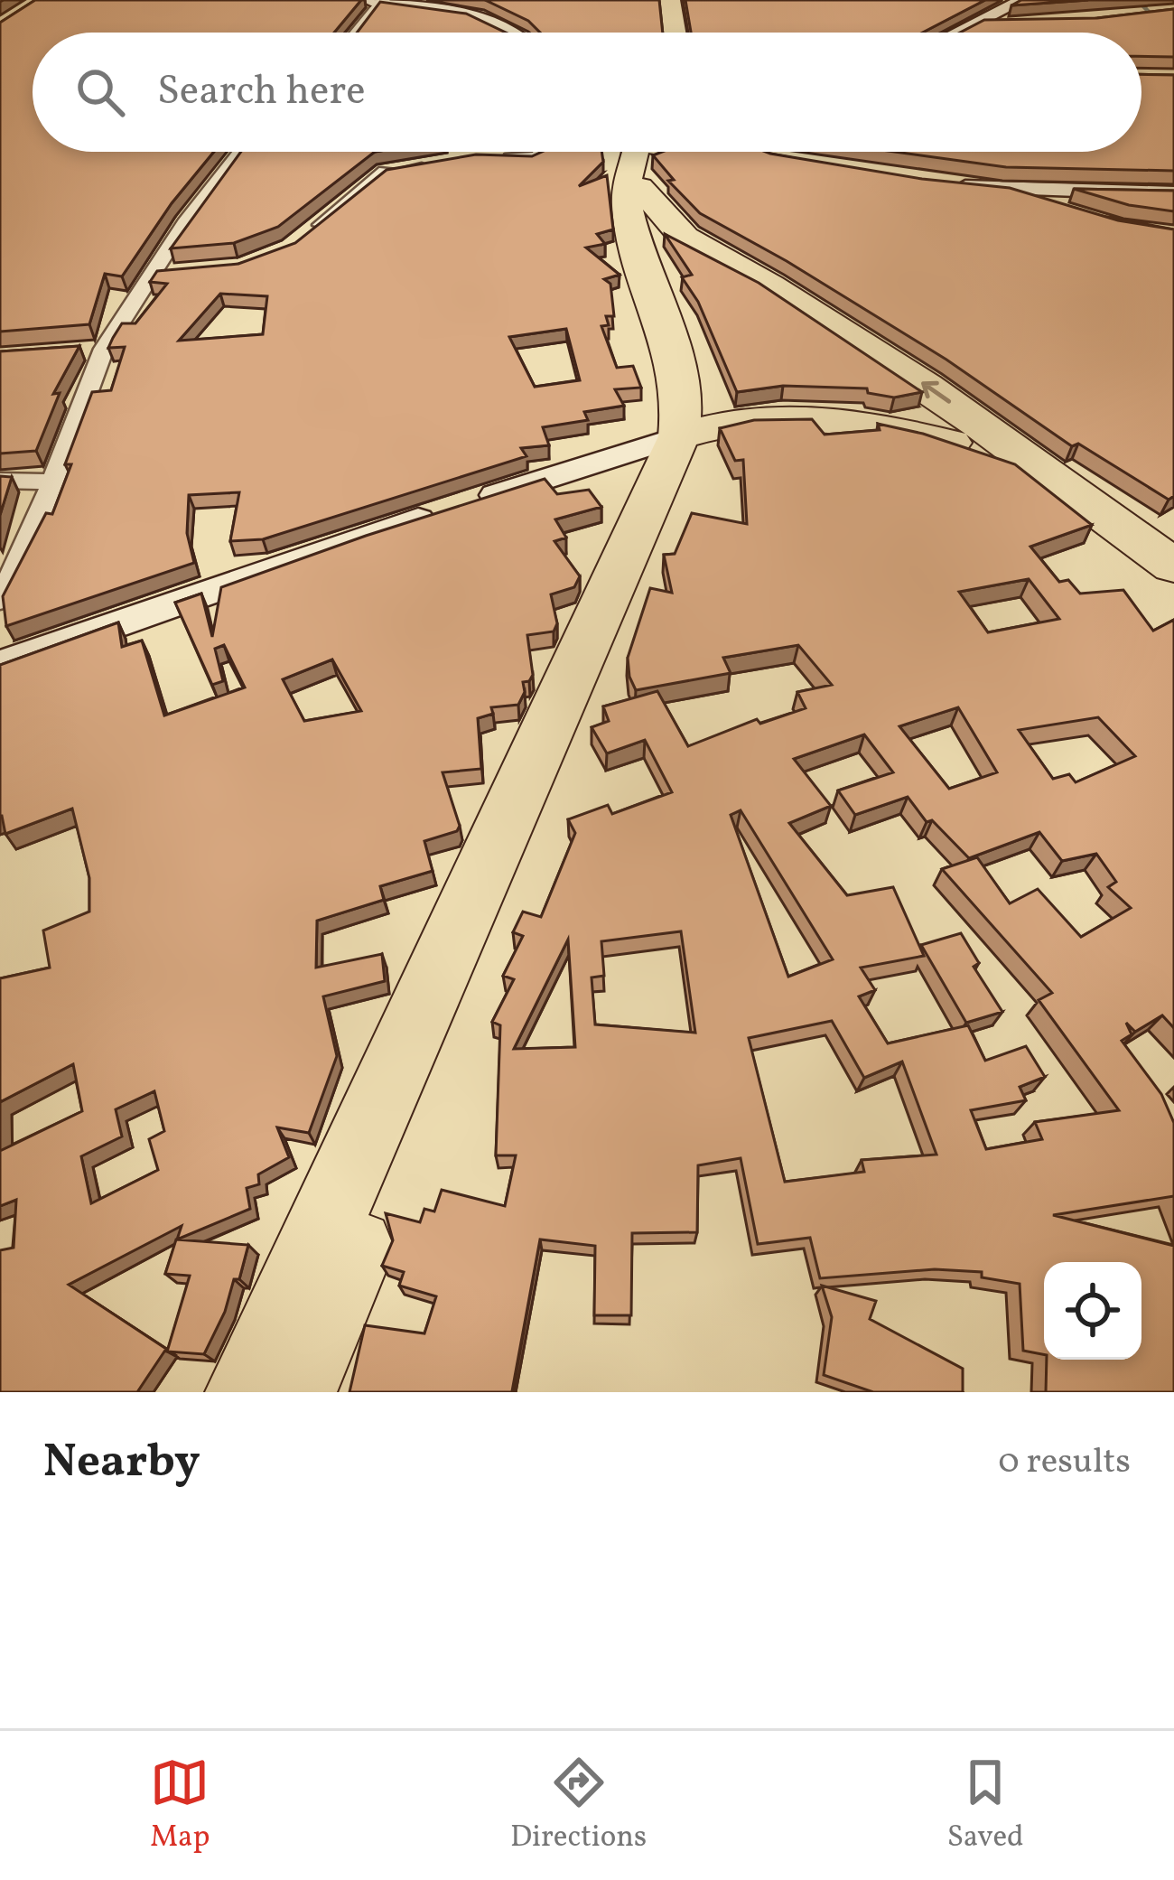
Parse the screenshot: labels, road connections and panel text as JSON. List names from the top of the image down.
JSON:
{
  "page": {
    "search": "Search here",
    "heading": ["Nearby", "0 results"],
    "nav": ["Map", "Directions", "Saved"]
  }
}
